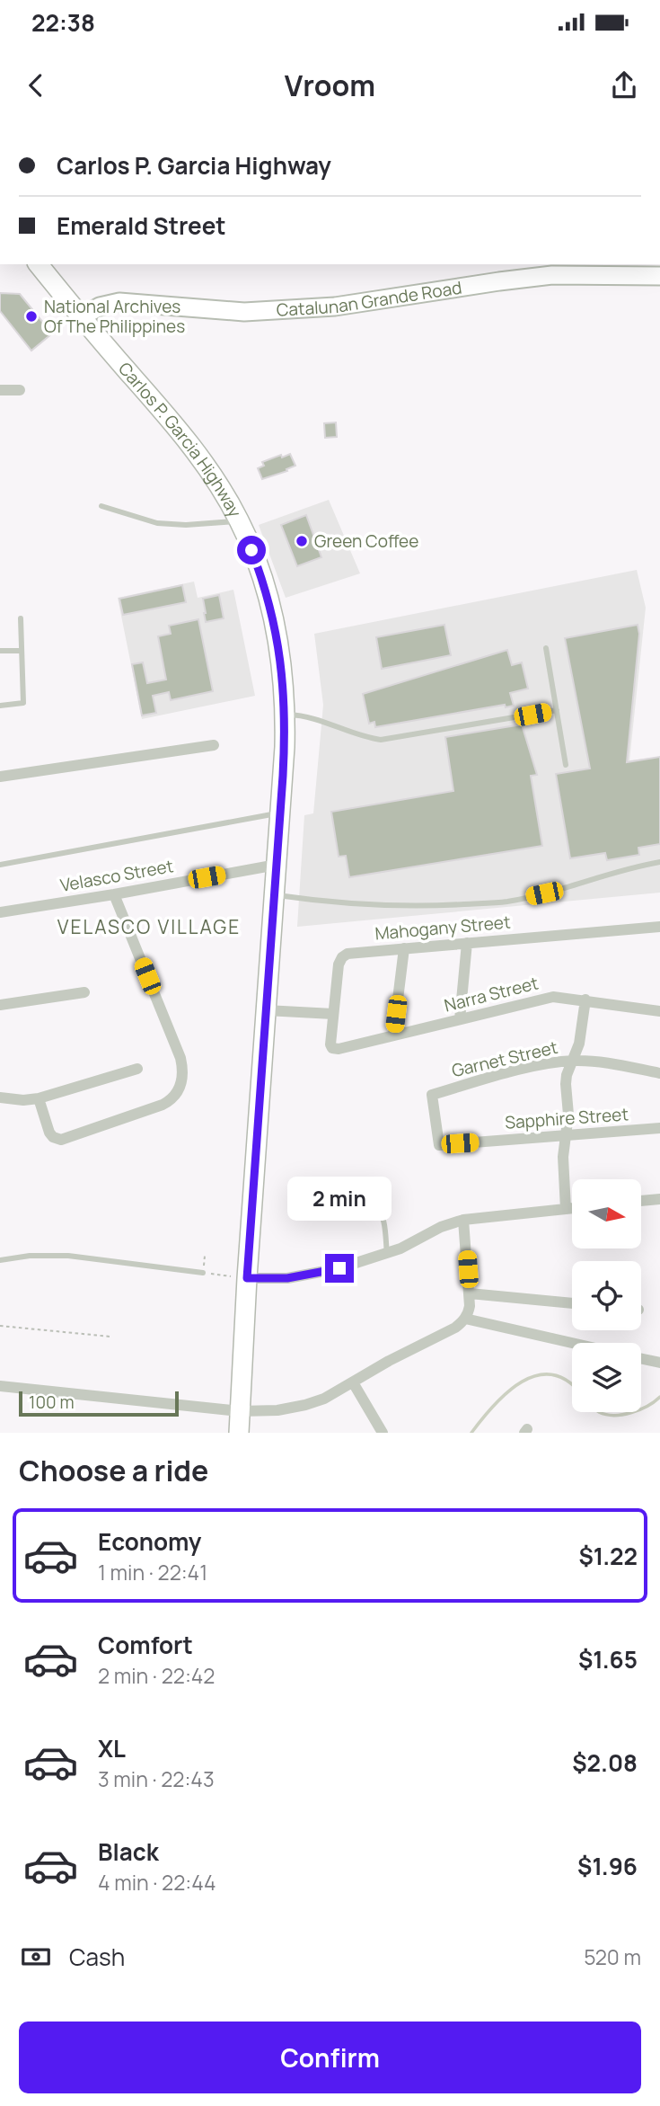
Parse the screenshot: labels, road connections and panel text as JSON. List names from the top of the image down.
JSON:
{
  "streets": {
    "highway": ["Carlos P. Garcia Highway"],
    "main road": ["Catalunan Grande Road"],
    "street": [
      "Velasco Street",
      "Mahogany Street",
      "Narra Street",
      "Garnet Street",
      "Sapphire Street"
    ]
  },
  "crossings": [
    ["Catalunan Grande Road", "Carlos P. Garcia Highway"],
    ["Carlos P. Garcia Highway", "Velasco Street"],
    ["Mahogany Street", "Narra Street"],
    ["Garnet Street", "Sapphire Street"]
  ],
  "districts": ["VELASCO VILLAGE"],
  "places": ["National Archives Of The Philippines", "Green Coffee"],
  "scale_bar": "100 m",
  "north": "right",
  "page": {
    "status": "22:38",
    "header": "Vroom",
    "banner": ["Carlos P. Garcia Highway", "Emerald Street"],
    "bubble": "2 min",
    "scale": "100 m",
    "heading": "Choose a ride",
    "list": [
      {
        "name": "Economy",
        "note": "1 min · 22:41",
        "value": "$1.22"
      },
      {
        "name": "Comfort",
        "note": "2 min · 22:42",
        "value": "$1.65"
      },
      {
        "name": "XL",
        "note": "3 min · 22:43",
        "value": "$2.08"
      },
      {
        "name": "Black",
        "note": "4 min · 22:44",
        "value": "$1.96"
      }
    ],
    "pay": ["Cash", "520 m"],
    "buttons": "Confirm"
  }
}
